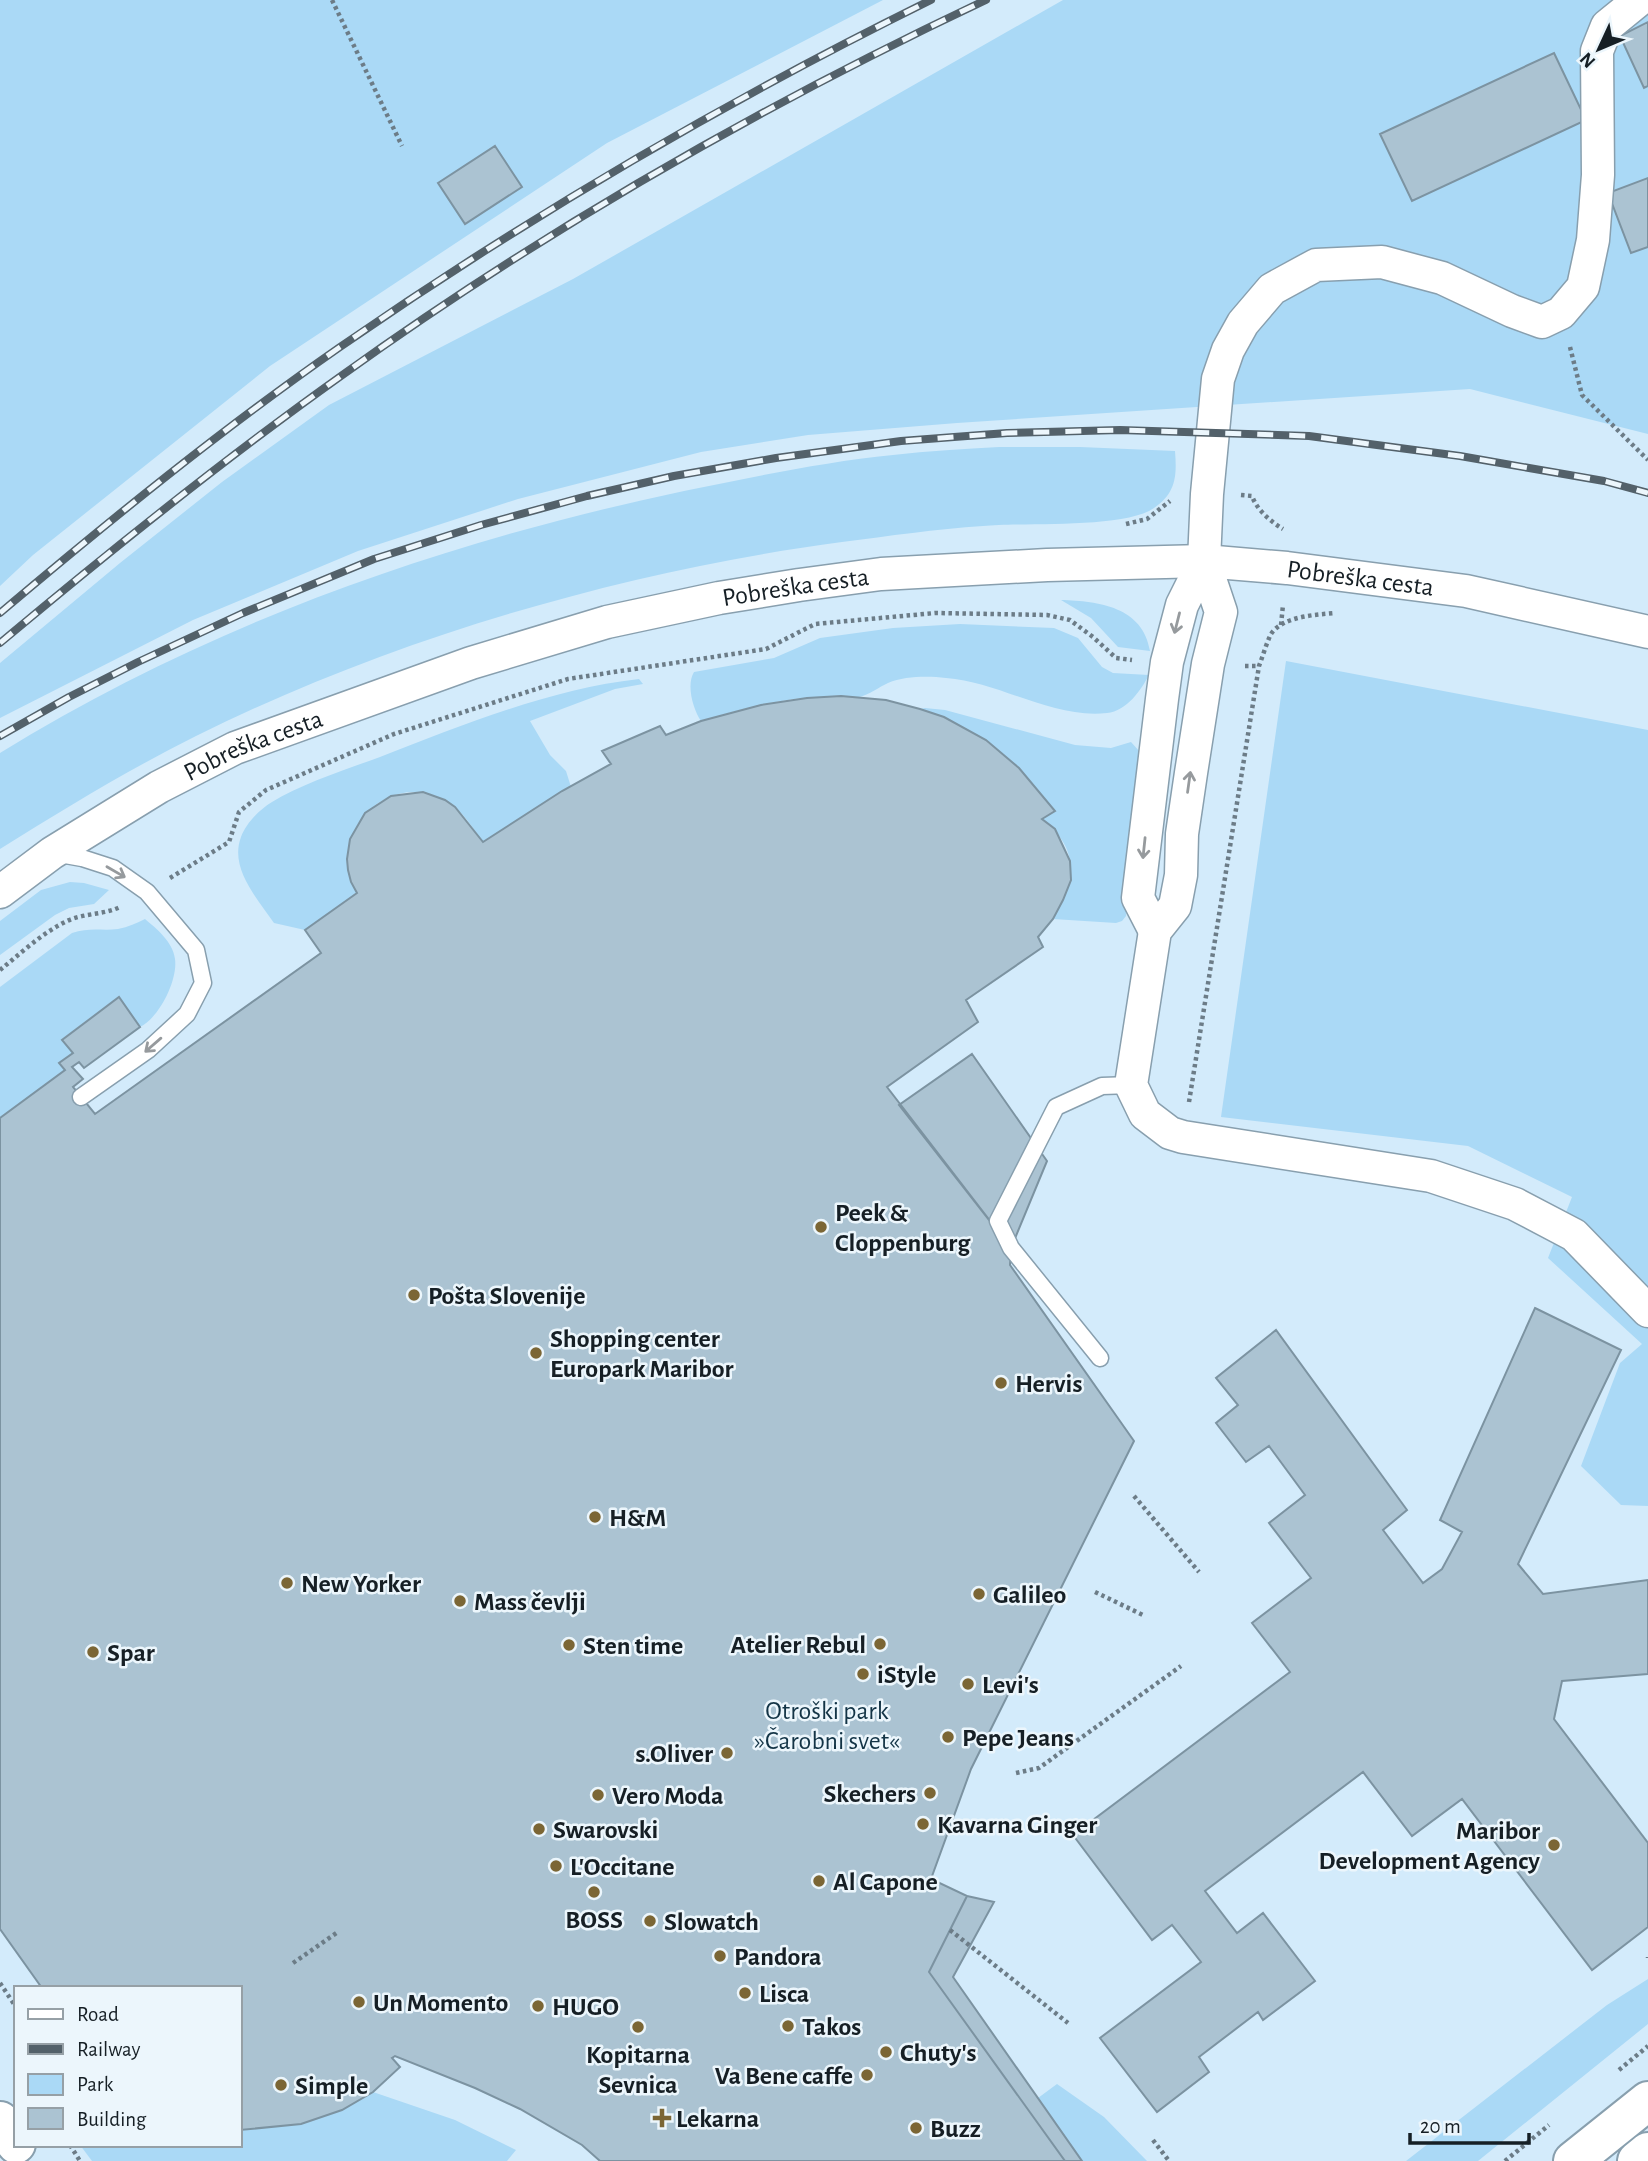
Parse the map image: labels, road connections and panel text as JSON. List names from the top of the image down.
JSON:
{
  "streets": {
    "street": ["Pobreška cesta"]
  },
  "parks": ["Otroški park »Čarobni svet«"],
  "places": {
    "other": [
      "Peek & Cloppenburg",
      "Pošta Slovenije",
      "Shopping center Europark Maribor",
      "Hervis",
      "H&M",
      "New Yorker",
      "Galileo",
      "Mass čevlji",
      "Atelier Rebul",
      "Sten time",
      "Spar",
      "iStyle",
      "Levi's",
      "Pepe Jeans",
      "s.Oliver",
      "Skechers",
      "Vero Moda",
      "Kavarna Ginger",
      "Swarovski",
      "Maribor Development Agency",
      "L'Occitane",
      "Al Capone",
      "BOSS",
      "Slowatch",
      "Pandora",
      "Lisca",
      "Un Momento",
      "HUGO",
      "Takos",
      "Kopitarna Sevnica",
      "Chuty's",
      "Va Bene caffe",
      "Simple",
      "Buzz"
    ],
    "health": ["Lekarna"]
  },
  "legend": [
    "Road",
    "Railway",
    "Park",
    "Building"
  ],
  "scale_bar": "20 m",
  "north": "bottom left"
}
